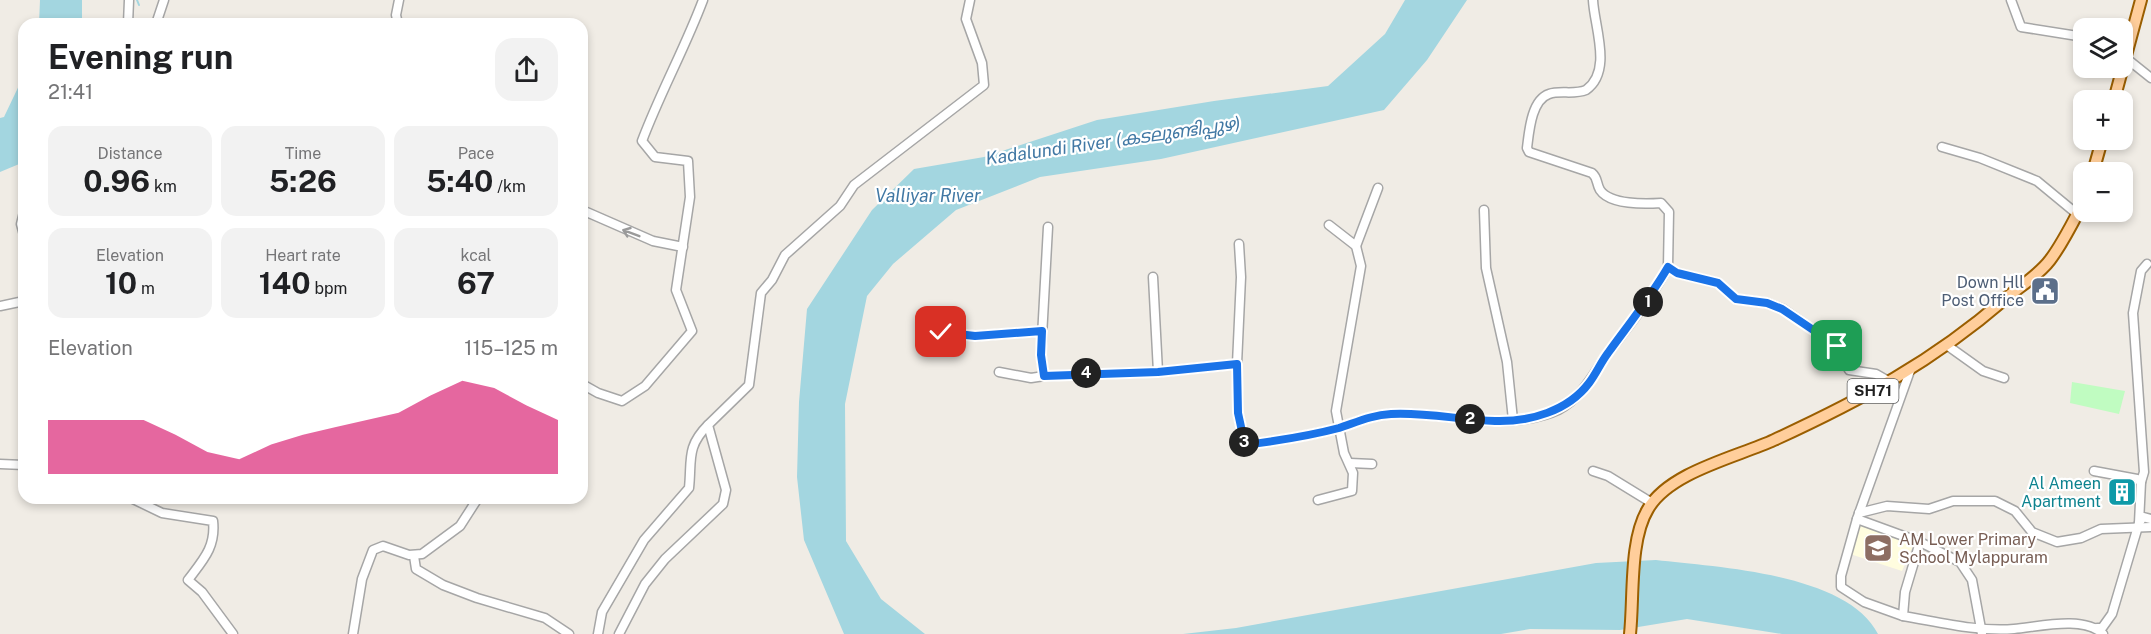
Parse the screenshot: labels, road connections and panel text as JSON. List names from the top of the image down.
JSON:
{
  "streets": {
    "main road": ["SH71"]
  },
  "water": ["Kadalundi River (കടലുണ്ടിപ്പുഴ)", "Valliyar River"],
  "places": {
    "public building": ["Down Hll Post Office"],
    "building": ["Al Ameen Apartment"],
    "school or university": ["AM Lower Primary School Mylappuram"]
  },
  "page": {
    "map_buttons": ["+", "−"],
    "heading": ["Evening run", "21:41"],
    "stats": [
      ["Distance", "0.96 km"],
      ["Time", "5:26"],
      ["Pace", "5:40 /km"],
      ["Elevation", "10 m"],
      ["Heart rate", "140 bpm"],
      ["kcal", "67"]
    ],
    "pins": [
      "1",
      "4",
      "2",
      "3"
    ],
    "chart": ["Elevation", "115–125 m"]
  }
}
